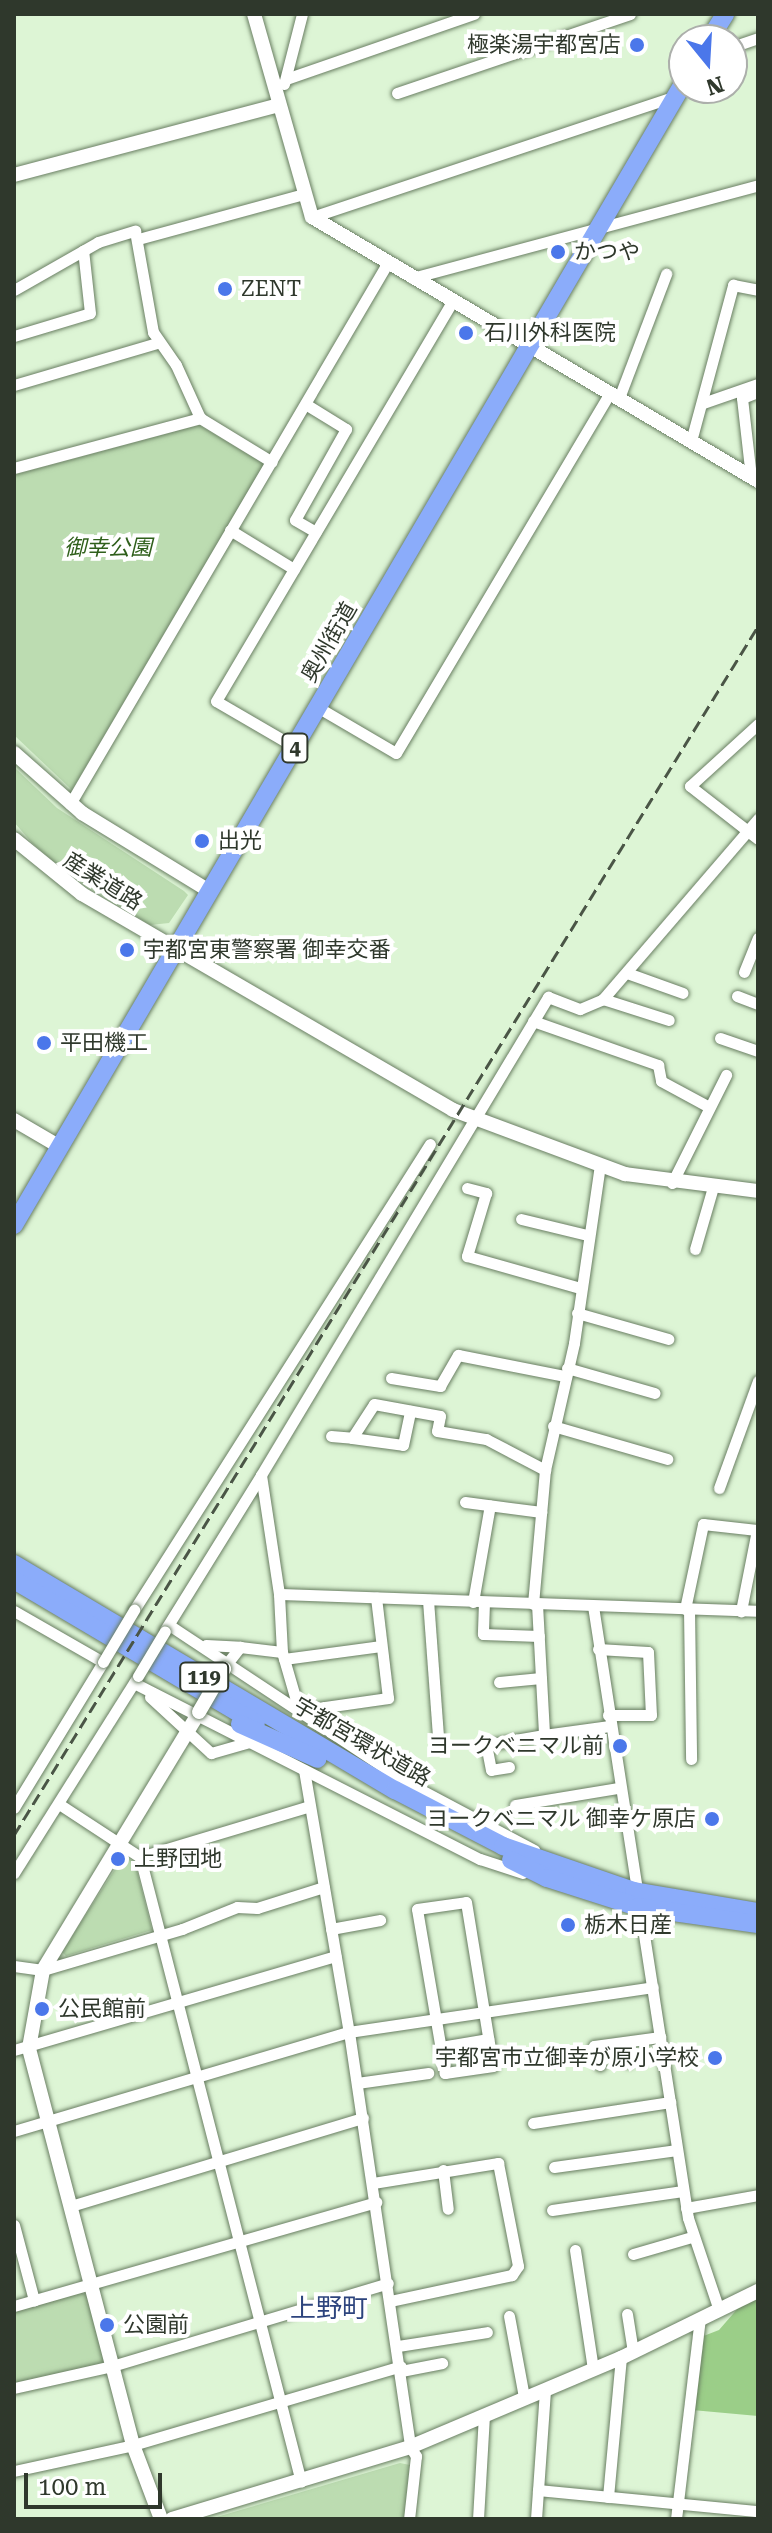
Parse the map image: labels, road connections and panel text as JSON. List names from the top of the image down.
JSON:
{
  "streets": {
    "highway": [
      "奥州街道",
      "4",
      "119",
      "宇都宮環状道路"
    ],
    "street": ["産業道路"]
  },
  "crossings": [
    ["奥州街道", "産業道路"]
  ],
  "districts": ["上野町"],
  "parks": ["御幸公園"],
  "places": [
    "極楽湯宇都宮店",
    "かつや",
    "ZENT",
    "石川外科医院",
    "出光",
    "宇都宮東警察署 御幸交番",
    "平田機工",
    "ヨークベニマル前",
    "ヨークベニマル 御幸ケ原店",
    "上野団地",
    "栃木日産",
    "公民館前",
    "宇都宮市立御幸が原小学校",
    "公園前"
  ],
  "scale_bar": "100 m",
  "north": "bottom"
}
